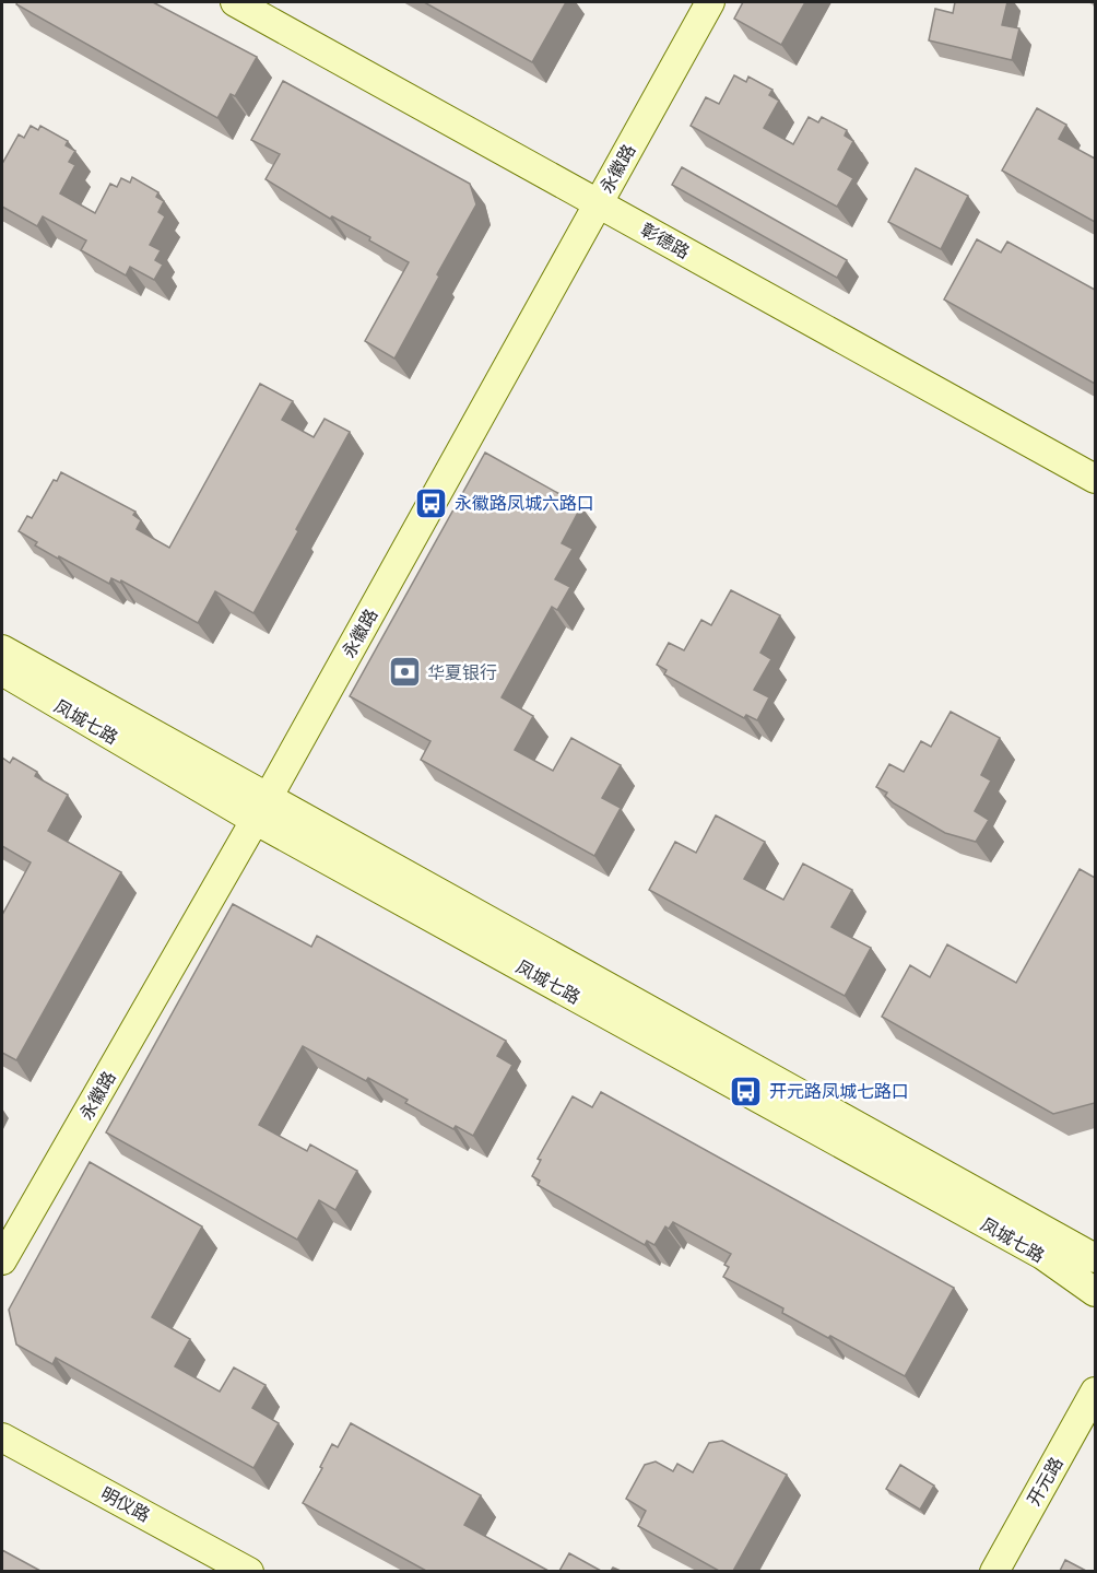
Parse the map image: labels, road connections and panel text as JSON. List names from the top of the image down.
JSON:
{
  "streets": {
    "street": [
      "永徽路",
      "彰德路",
      "凤城七路",
      "开元路",
      "明仪路"
    ]
  },
  "crossings": [
    ["永徽路", "彰德路"],
    ["永徽路", "凤城七路"]
  ],
  "places": {
    "bus stop": ["永徽路凤城六路口", "开元路凤城七路口"],
    "bank": ["华夏银行"]
  }
}
